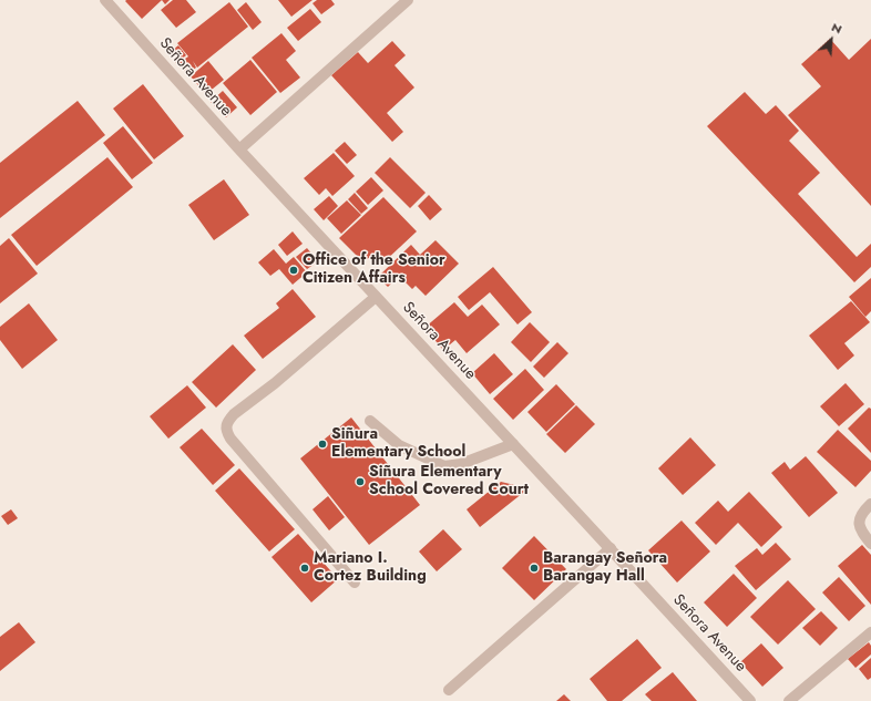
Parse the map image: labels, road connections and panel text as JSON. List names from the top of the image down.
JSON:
{
  "streets": {
    "street": ["Señora Avenue"]
  },
  "places": [
    "Office of the Senior Citizen Affairs",
    "Siñura Elementary School",
    "Siñura Elementary School Covered Court",
    "Mariano I. Cortez Building",
    "Barangay Señora Barangay Hall"
  ],
  "north": "top right"
}
